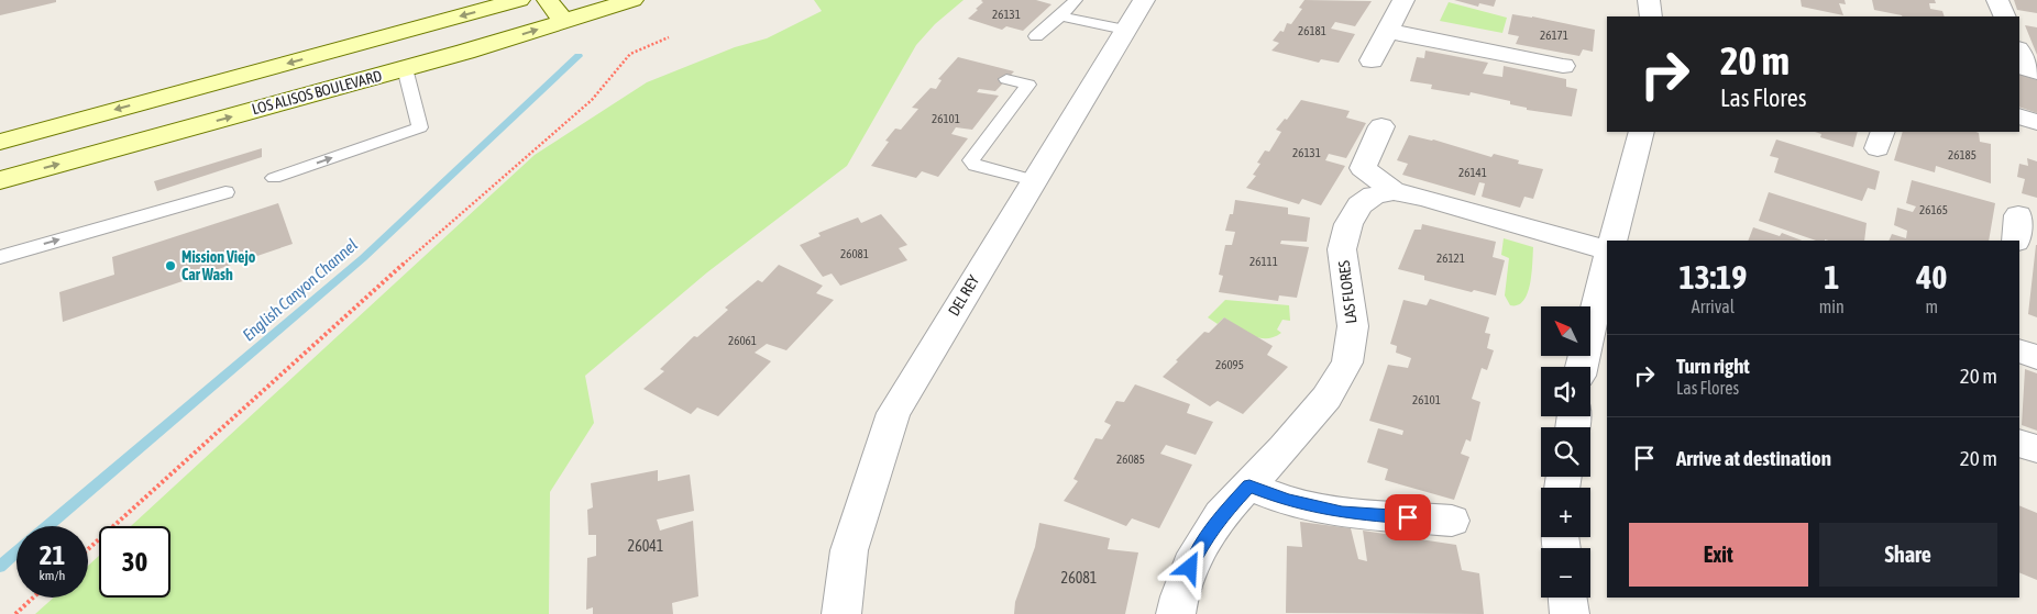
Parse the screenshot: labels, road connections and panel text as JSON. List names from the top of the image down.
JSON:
{
  "streets": {
    "main road": ["LOS ALISOS BOULEVARD"],
    "street": ["LAS FLORES", "DEL REY"]
  },
  "water": ["English Canyon Channel"],
  "places": ["Mission Viejo Car Wash"],
  "house_numbers": [
    "26131",
    "26181",
    "26171",
    "26101",
    "26131",
    "26185",
    "26141",
    "26165",
    "26081",
    "26121",
    "26111",
    "26061",
    "26095",
    "26101",
    "26085",
    "26041",
    "26081"
  ],
  "north": "top left",
  "page": {
    "turn": ["20 m", "Las Flores"],
    "eta": [
      "13:19",
      "Arrival",
      "1",
      "min",
      "40",
      "m"
    ],
    "map_buttons": ["+", "−"],
    "list": [
      {
        "name": "Turn right",
        "note": "Las Flores",
        "value": "20 m"
      },
      {
        "name": "Arrive at destination",
        "value": "20 m"
      }
    ],
    "buttons": ["Exit", "Share"],
    "speed": "21 km/h",
    "limit": "30"
  }
}
